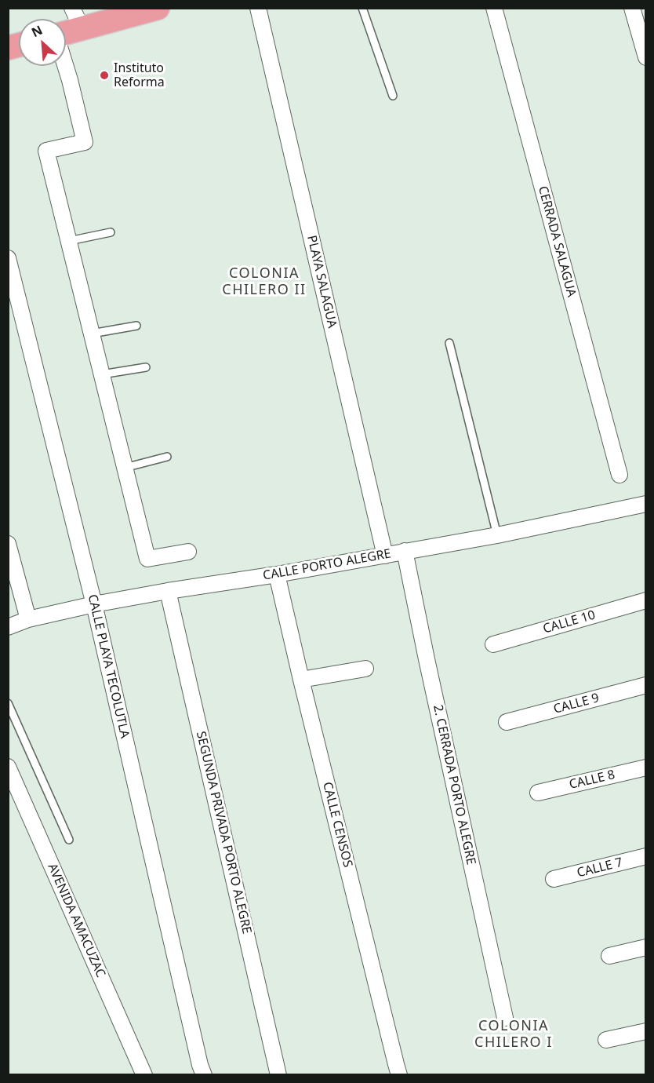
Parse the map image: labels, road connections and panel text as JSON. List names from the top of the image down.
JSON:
{
  "streets": {
    "street": [
      "CERRADA SALAGUA",
      "PLAYA SALAGUA",
      "CALLE PORTO ALEGRE",
      "CALLE 10",
      "CALLE PLAYA TECOLUTLA",
      "CALLE 9",
      "CALLE 8",
      "2. CERRADA PORTO ALEGRE",
      "CALLE CENSOS",
      "SEGUNDA PRIVADA PORTO ALEGRE",
      "CALLE 7",
      "AVENIDA AMACUZAC"
    ]
  },
  "crossings": [
    ["PLAYA SALAGUA", "CALLE PORTO ALEGRE"],
    ["CALLE PORTO ALEGRE", "CALLE PLAYA TECOLUTLA"],
    ["CALLE PORTO ALEGRE", "2. CERRADA PORTO ALEGRE"],
    ["CALLE PORTO ALEGRE", "CALLE CENSOS"],
    ["CALLE PORTO ALEGRE", "SEGUNDA PRIVADA PORTO ALEGRE"]
  ],
  "districts": ["COLONIA CHILERO II", "COLONIA CHILERO I"],
  "places": ["Instituto Reforma"],
  "north": "top left"
}
